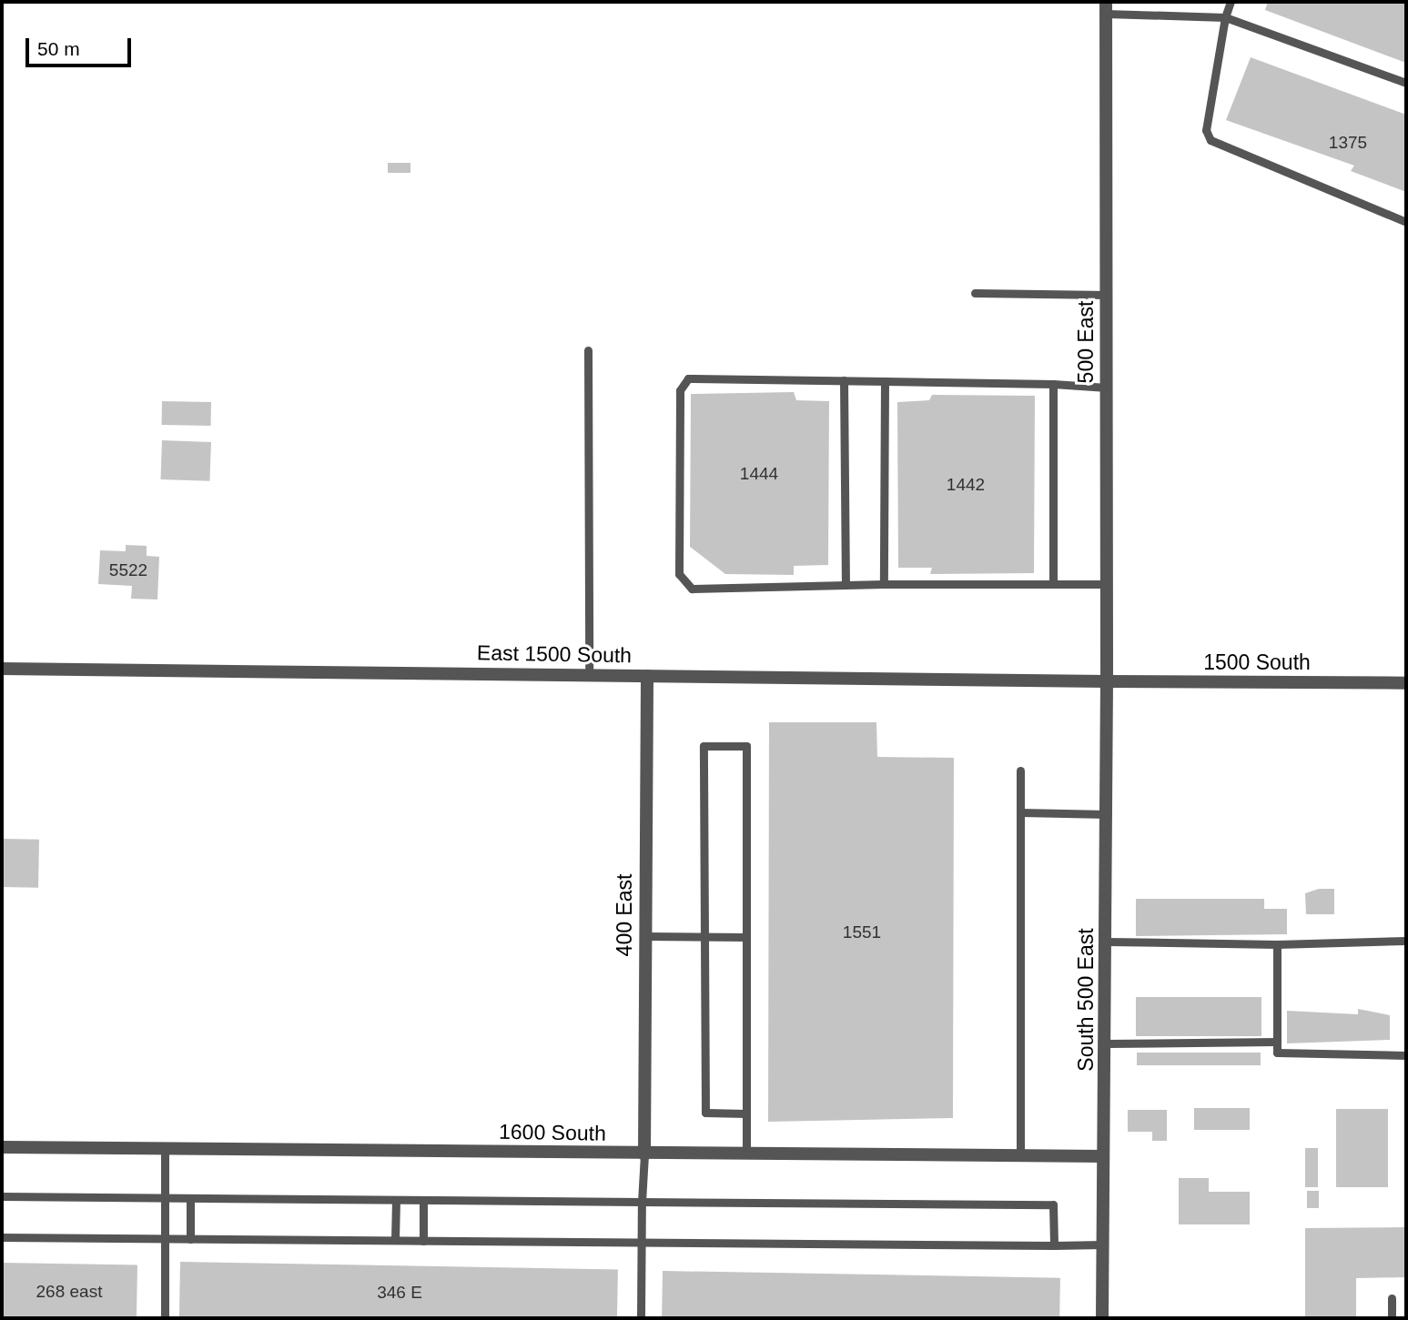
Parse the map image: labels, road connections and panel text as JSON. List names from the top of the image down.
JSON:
{
  "streets": {
    "street": [
      "500 East",
      "East 1500 South",
      "1500 South",
      "400 East",
      "South 500 East",
      "1600 South"
    ]
  },
  "crossings": [
    ["500 East", "East 1500 South"],
    ["500 East", "1500 South"],
    ["500 East", "South 500 East"],
    ["East 1500 South", "1500 South"],
    ["East 1500 South", "400 East"],
    ["East 1500 South", "South 500 East"],
    ["1500 South", "South 500 East"],
    ["400 East", "1600 South"],
    ["South 500 East", "1600 South"]
  ],
  "house_numbers": [
    "1375",
    "1444",
    "1442",
    "5522",
    "1551",
    "268 east",
    "346 E"
  ],
  "scale_bar": "50 m"
}
